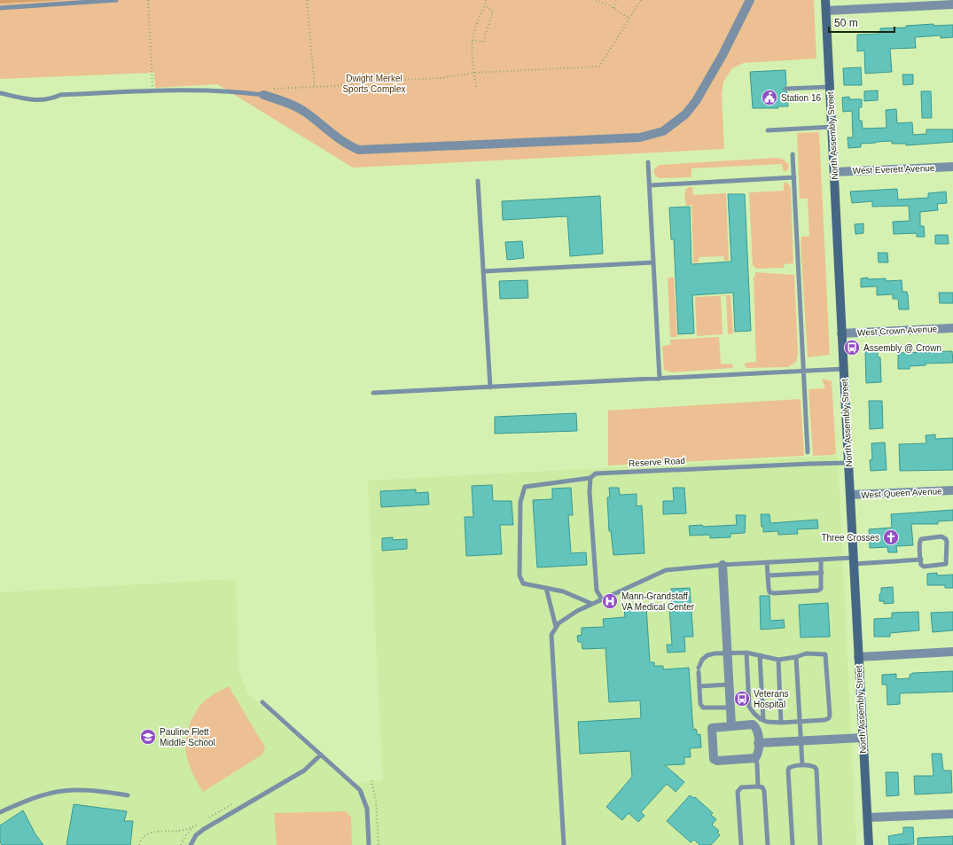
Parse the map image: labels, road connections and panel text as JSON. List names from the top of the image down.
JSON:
{
  "streets": {
    "main road": ["North Assembly Street"],
    "street": ["West Everett Avenue", "West Crown Avenue", "West Queen Avenue"],
    "lane": ["Reserve Road"]
  },
  "crossings": [
    ["North Assembly Street", "West Everett Avenue"],
    ["North Assembly Street", "West Crown Avenue"],
    ["North Assembly Street", "Reserve Road"],
    ["North Assembly Street", "West Queen Avenue"]
  ],
  "parks": ["Dwight Merkel Sports Complex"],
  "places": {
    "public building": ["Station 16"],
    "bus stop": ["Assembly @ Crown", "Veterans Hospital"],
    "church": ["Three Crosses"],
    "hospital": ["Mann-Grandstaff VA Medical Center"],
    "school or university": ["Pauline Flett Middle School"]
  },
  "scale_bar": "50 m"
}
